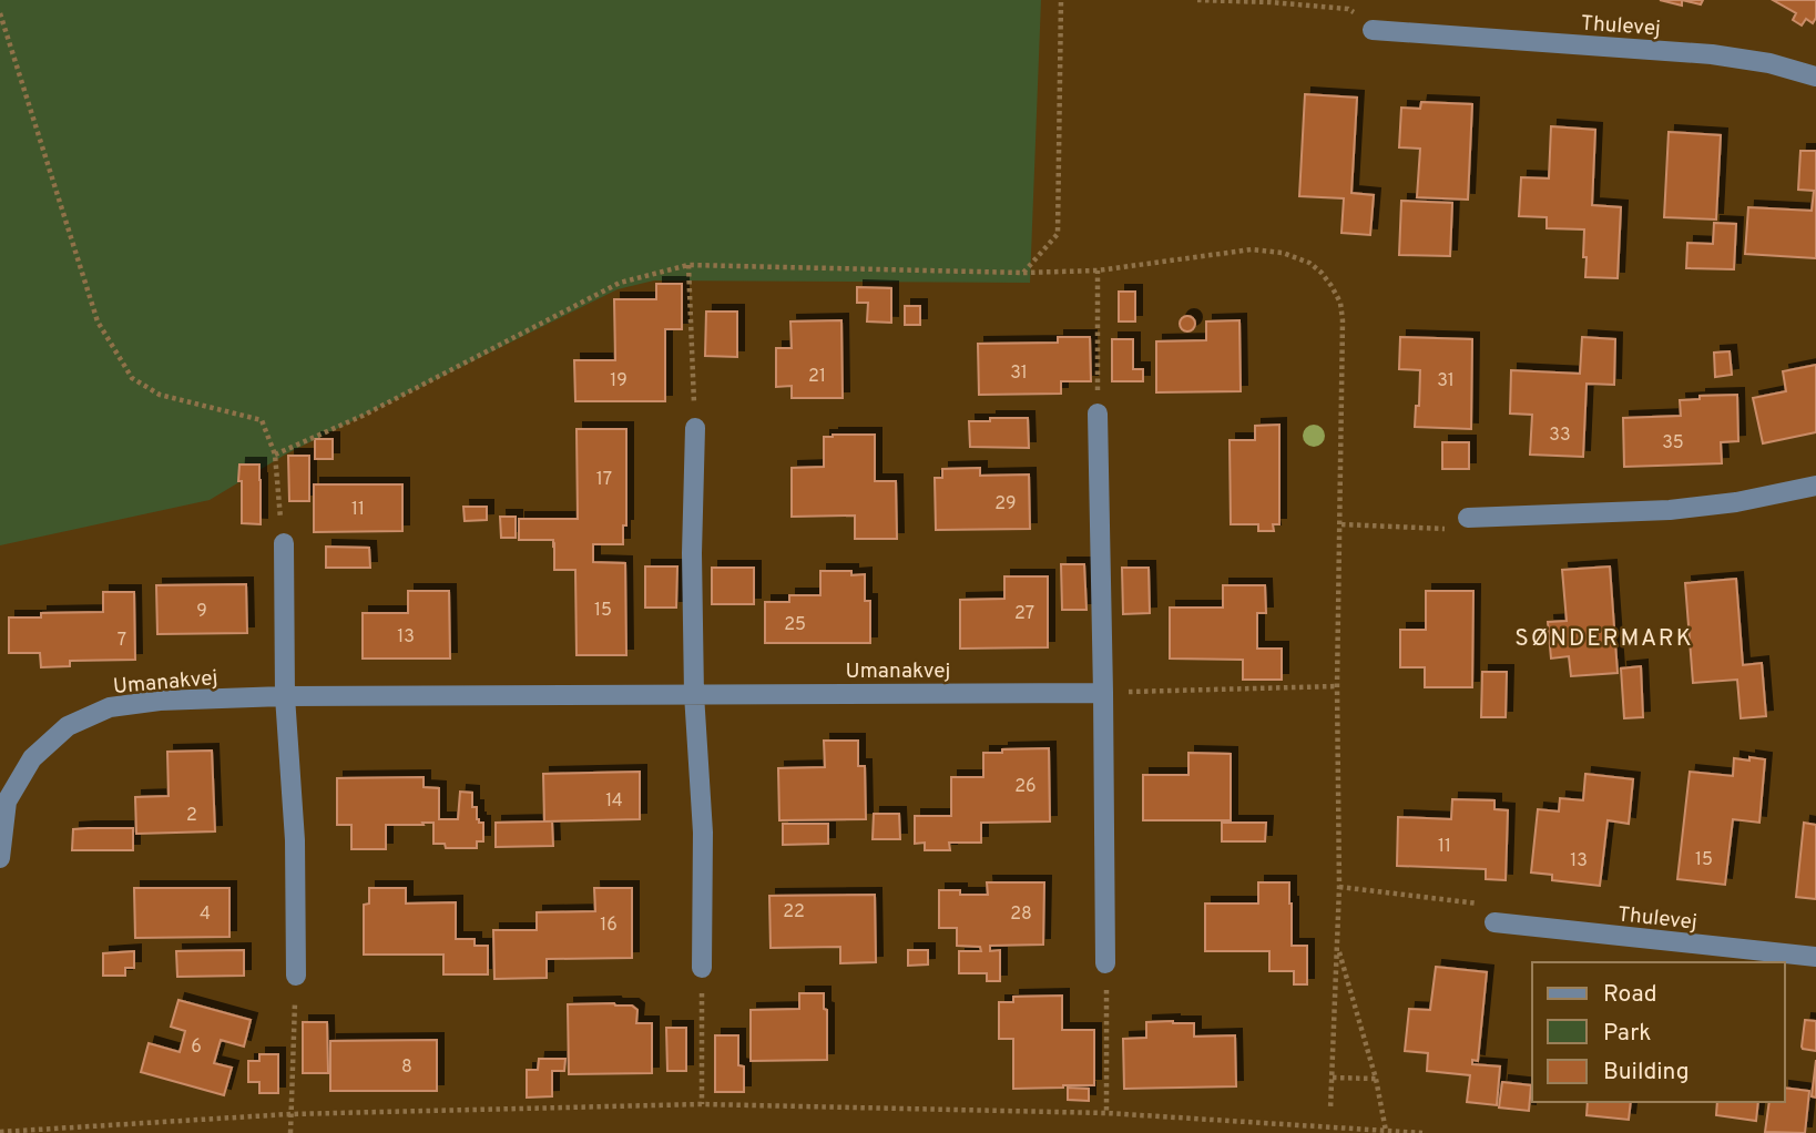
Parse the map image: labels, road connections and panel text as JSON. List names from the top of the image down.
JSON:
{
  "streets": {
    "street": ["Thulevej", "Umanakvej"]
  },
  "districts": ["SØNDERMARK"],
  "house_numbers": [
    "31",
    "21",
    "19",
    "31",
    "33",
    "35",
    "17",
    "29",
    "11",
    "15",
    "9",
    "27",
    "25",
    "13",
    "7",
    "26",
    "14",
    "2",
    "11",
    "15",
    "13",
    "22",
    "4",
    "28",
    "16",
    "6",
    "8"
  ],
  "legend": ["Road", "Park", "Building"]
}
